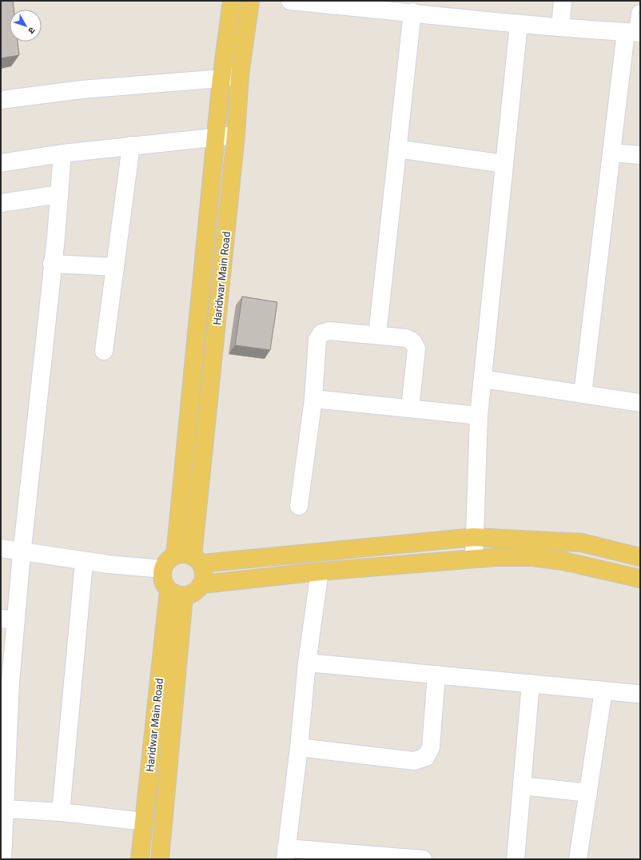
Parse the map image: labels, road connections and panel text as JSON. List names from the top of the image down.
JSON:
{
  "streets": {
    "main road": ["Haridwar Main Road"]
  },
  "north": "bottom right"
}
